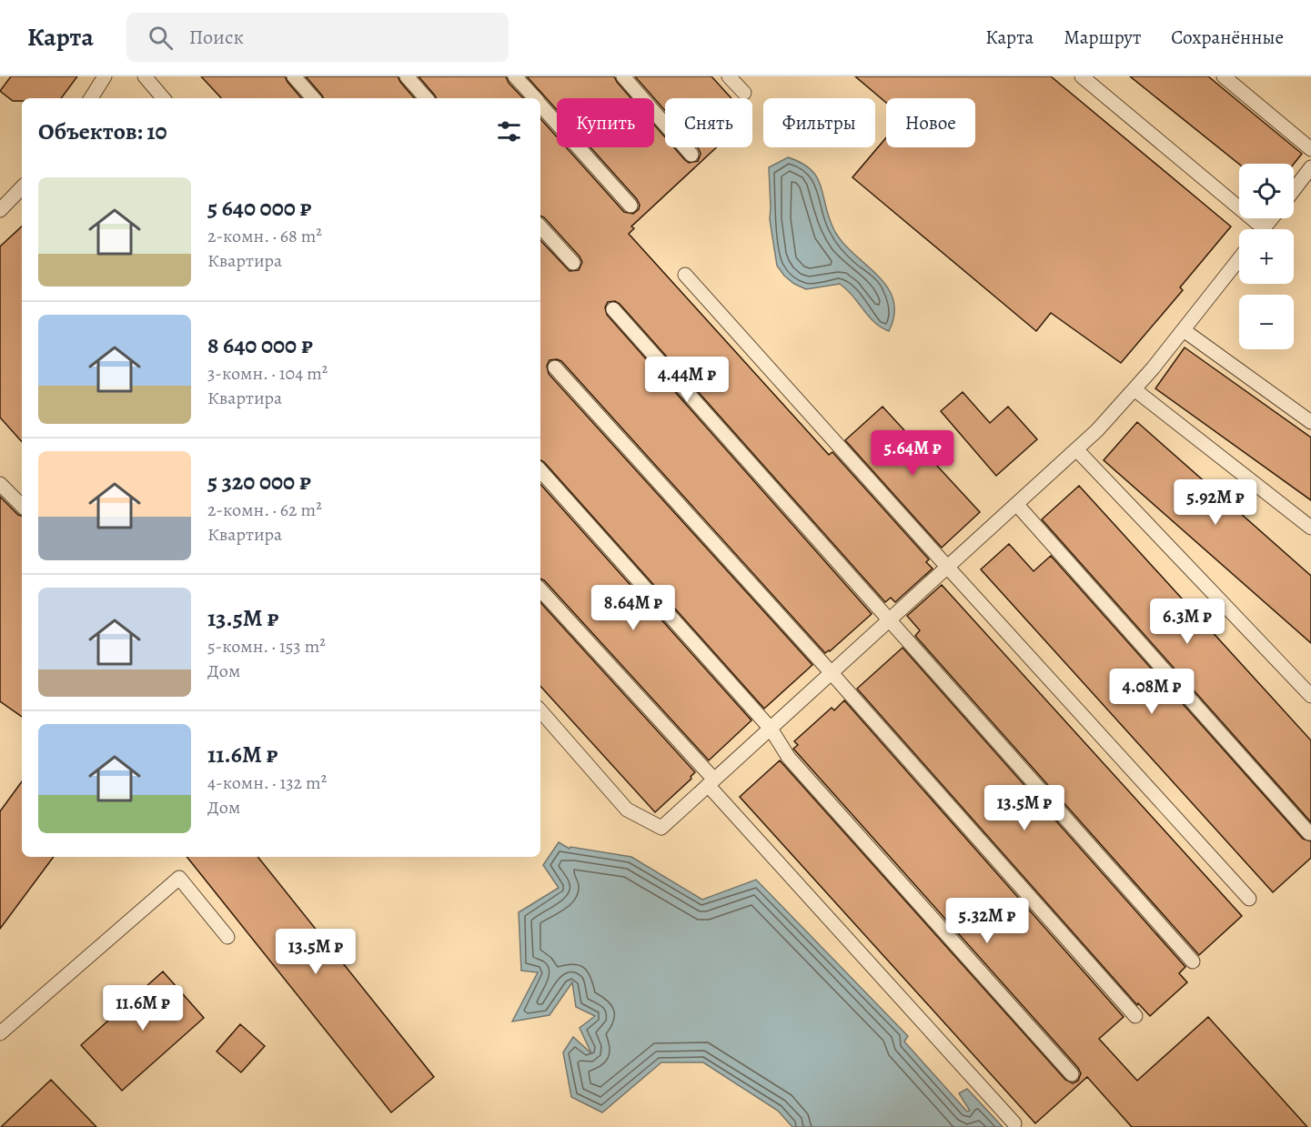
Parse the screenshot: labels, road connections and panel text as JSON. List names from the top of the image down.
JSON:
{
  "page": {
    "header": "Карта",
    "search": "Поиск",
    "nav": ["Карта", "Маршрут", "Сохранённые"],
    "chip": [
      "Купить",
      "Снять",
      "Фильтры",
      "Новое"
    ],
    "heading": "Объектов: 10",
    "map_buttons": ["+", "−"],
    "list": [
      {
        "name": "5 640 000 ₽",
        "note": "2-комн. · 68 m² · Квартира"
      },
      {
        "name": "8 640 000 ₽",
        "note": "3-комн. · 104 m² · Квартира"
      },
      {
        "name": "5 320 000 ₽",
        "note": "2-комн. · 62 m² · Квартира"
      },
      {
        "name": "13.5M ₽",
        "note": "5-комн. · 153 m² · Дом"
      },
      {
        "name": "11.6M ₽",
        "note": "4-комн. · 132 m² · Дом"
      }
    ],
    "price": [
      "4.44M ₽",
      "5.64M ₽",
      "5.92M ₽",
      "8.64M ₽",
      "6.3M ₽",
      "4.08M ₽",
      "13.5M ₽",
      "5.32M ₽",
      "13.5M ₽",
      "11.6M ₽"
    ]
  }
}
